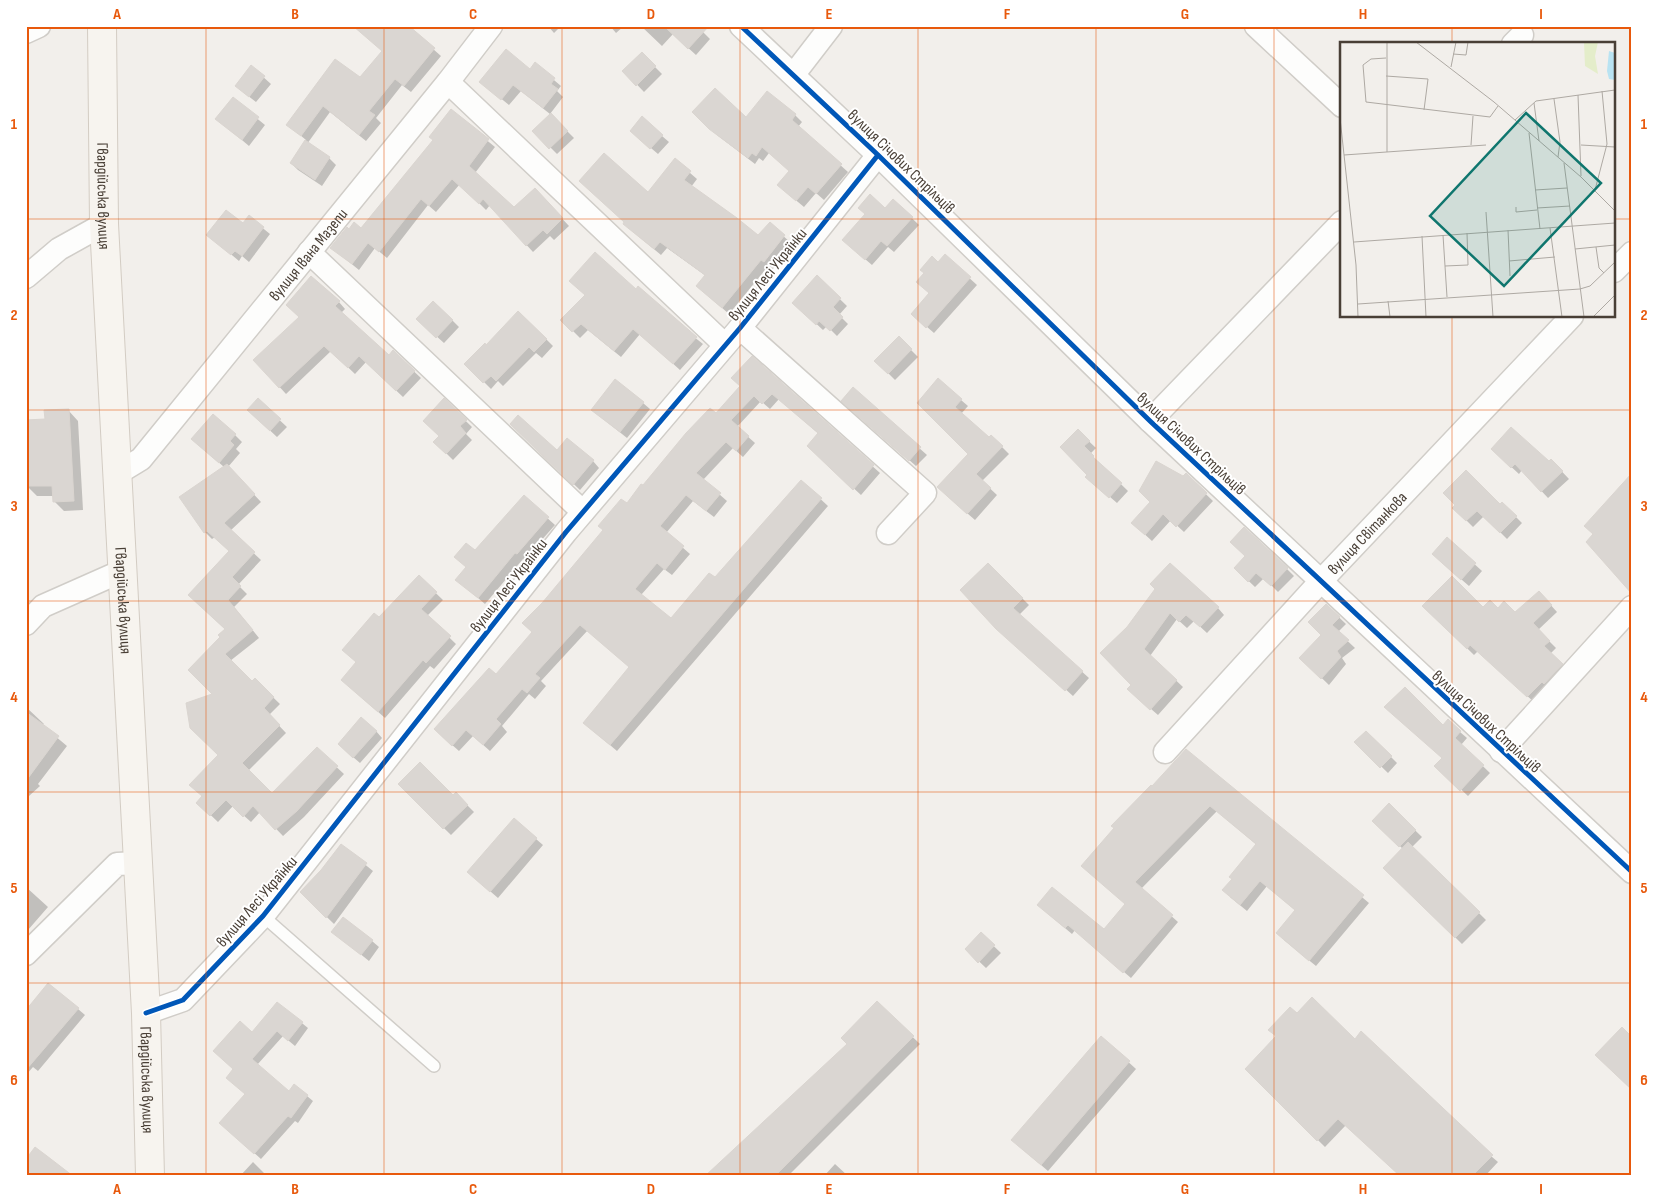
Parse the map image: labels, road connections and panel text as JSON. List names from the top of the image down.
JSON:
{
  "streets": {
    "main road": ["Гвардійська вулиця"],
    "street": [
      "вулиця Січових Стрільців",
      "вулиця Івана Мазепи",
      "вулиця Лесі Українки",
      "вулиця Світанкова"
    ]
  },
  "crossings": [
    ["вулиця Січових Стрільців", "вулиця Лесі Українки"],
    ["вулиця Січових Стрільців", "вулиця Світанкова"],
    ["Гвардійська вулиця", "вулиця Івана Мазепи"],
    ["Гвардійська вулиця", "вулиця Лесі Українки"]
  ],
  "grid": {
    "columns": [
      "A",
      "B",
      "C",
      "D",
      "E",
      "F",
      "G",
      "H",
      "I"
    ],
    "rows": [
      "1",
      "2",
      "3",
      "4",
      "5",
      "6"
    ]
  }
}
